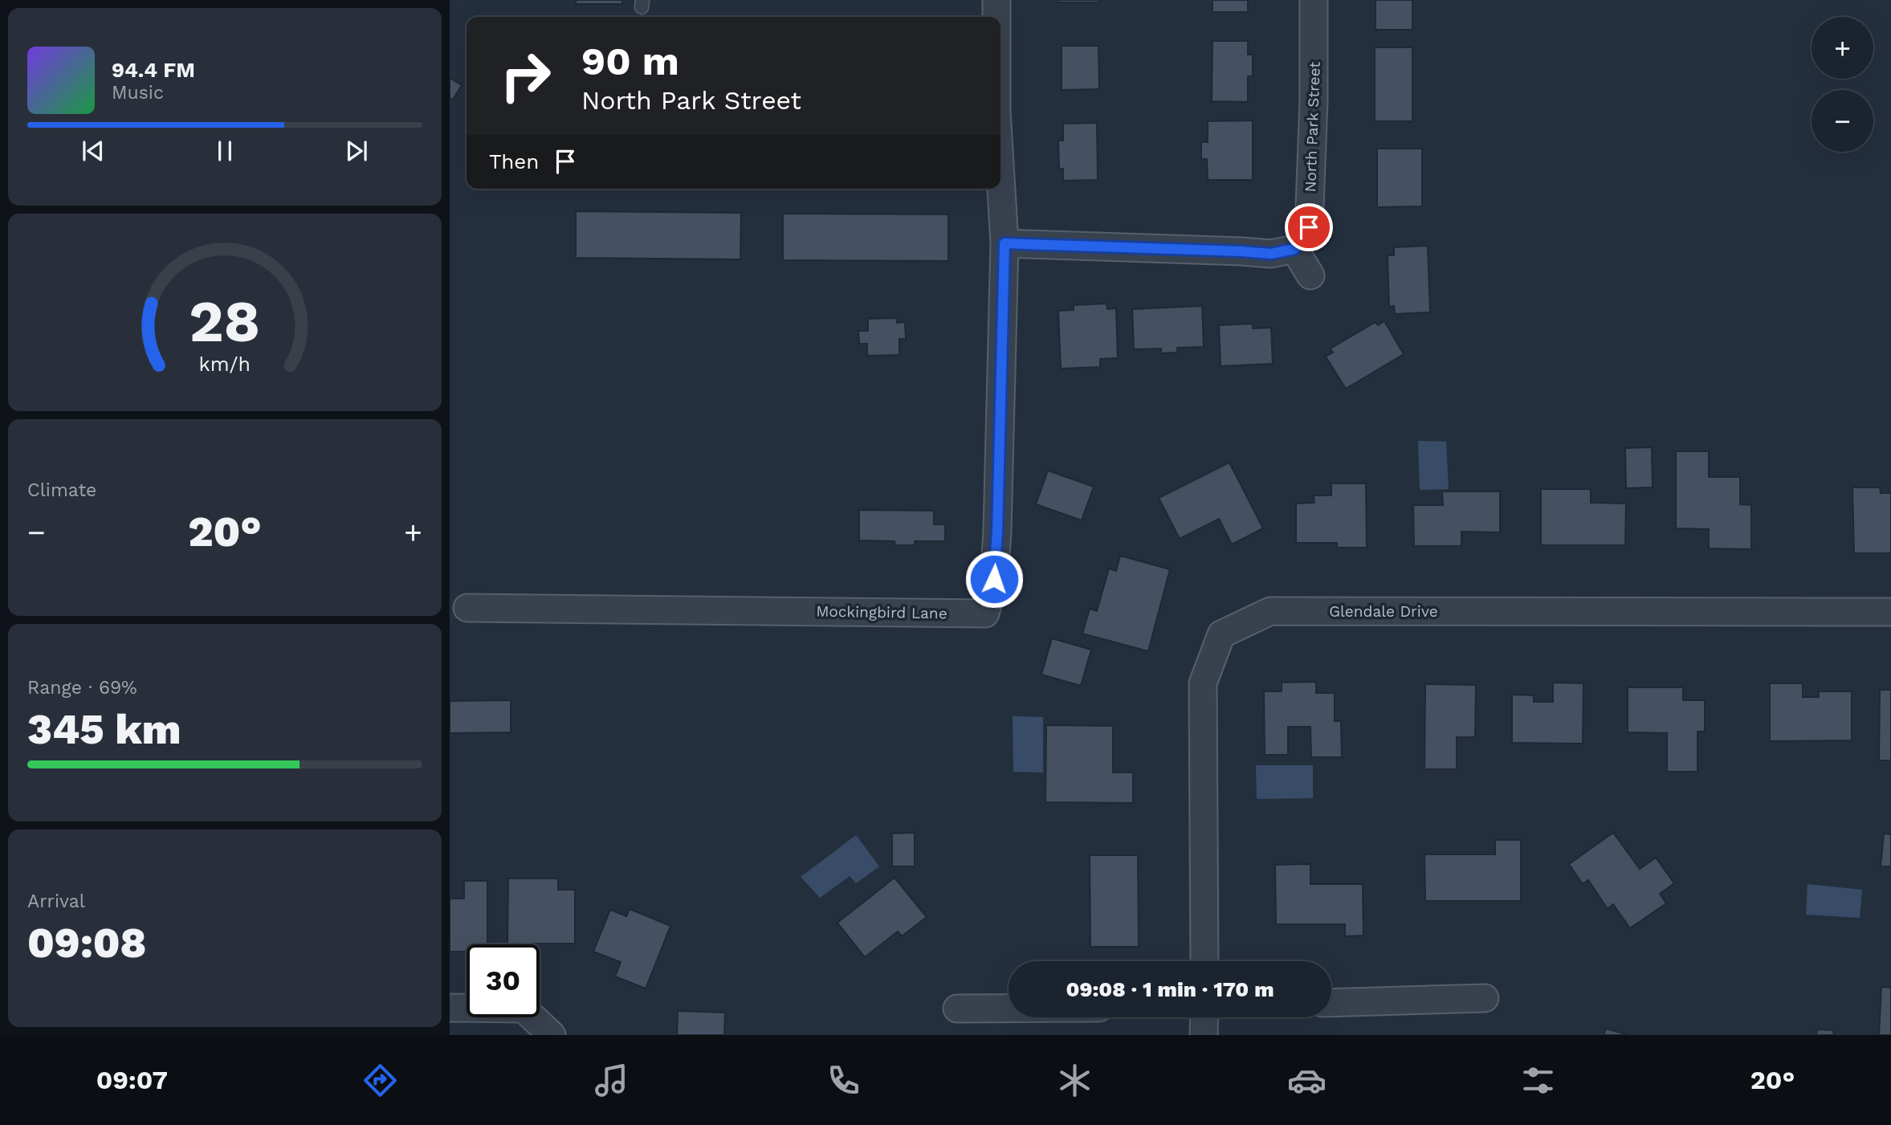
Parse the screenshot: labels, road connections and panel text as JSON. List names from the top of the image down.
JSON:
{
  "streets": {
    "street": ["North Park Street", "Glendale Drive", "Mockingbird Lane"]
  },
  "page": {
    "map_buttons": ["+", "−"],
    "turn": ["90 m", "North Park Street"],
    "song": ["94.4 FM", "Music"],
    "then": "Then",
    "tile": [
      "Climate",
      ["Range · 69%", "345 km"],
      ["Arrival", "09:08"]
    ],
    "heat": ["−", "20°", "+"],
    "limit": "30",
    "trip": "09:08 · 1 min · 170 m",
    "tabs": ["09:07", "20°"],
    "gauge": ["28", "km/h"]
  }
}
